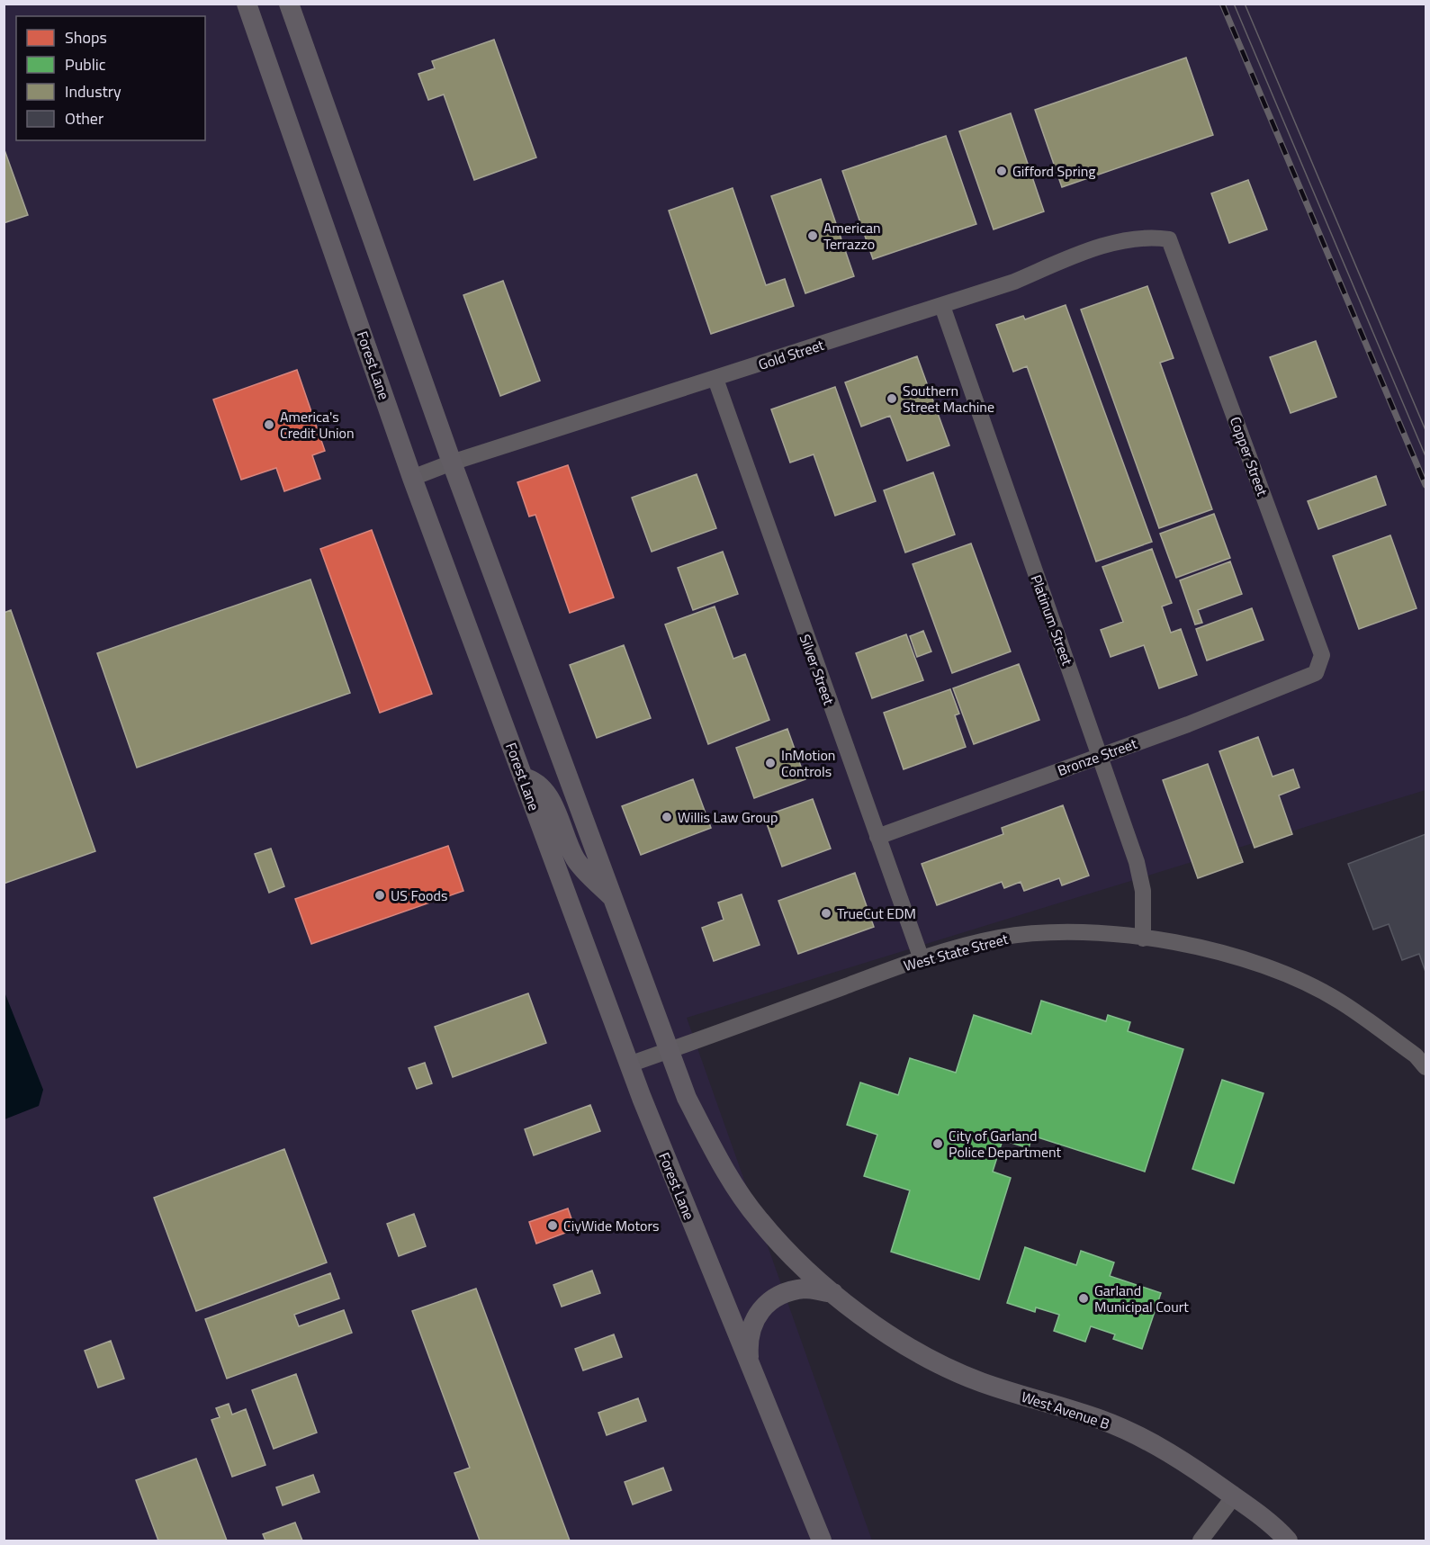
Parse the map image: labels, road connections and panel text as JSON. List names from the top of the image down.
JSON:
{
  "streets": {
    "main road": ["Forest Lane", "West Avenue B"],
    "street": [
      "Gold Street",
      "Copper Street",
      "Platinum Street",
      "Silver Street",
      "Bronze Street",
      "West State Street"
    ]
  },
  "crossings": [
    ["Gold Street", "Forest Lane"],
    ["Gold Street", "Copper Street"],
    ["Gold Street", "Platinum Street"],
    ["Gold Street", "Silver Street"],
    ["Forest Lane", "West State Street"],
    ["Copper Street", "Bronze Street"],
    ["Platinum Street", "Bronze Street"],
    ["Platinum Street", "West State Street"],
    ["Silver Street", "Bronze Street"],
    ["Silver Street", "West State Street"]
  ],
  "places": [
    "Gifford Spring",
    "American Terrazzo",
    "Southern Street Machine",
    "America's Credit Union",
    "InMotion Controls",
    "Willis Law Group",
    "US Foods",
    "TrueCut EDM",
    "City of Garland Police Department",
    "CiyWide Motors",
    "Garland Municipal Court"
  ],
  "legend": [
    "Shops",
    "Public",
    "Industry",
    "Other"
  ]
}
